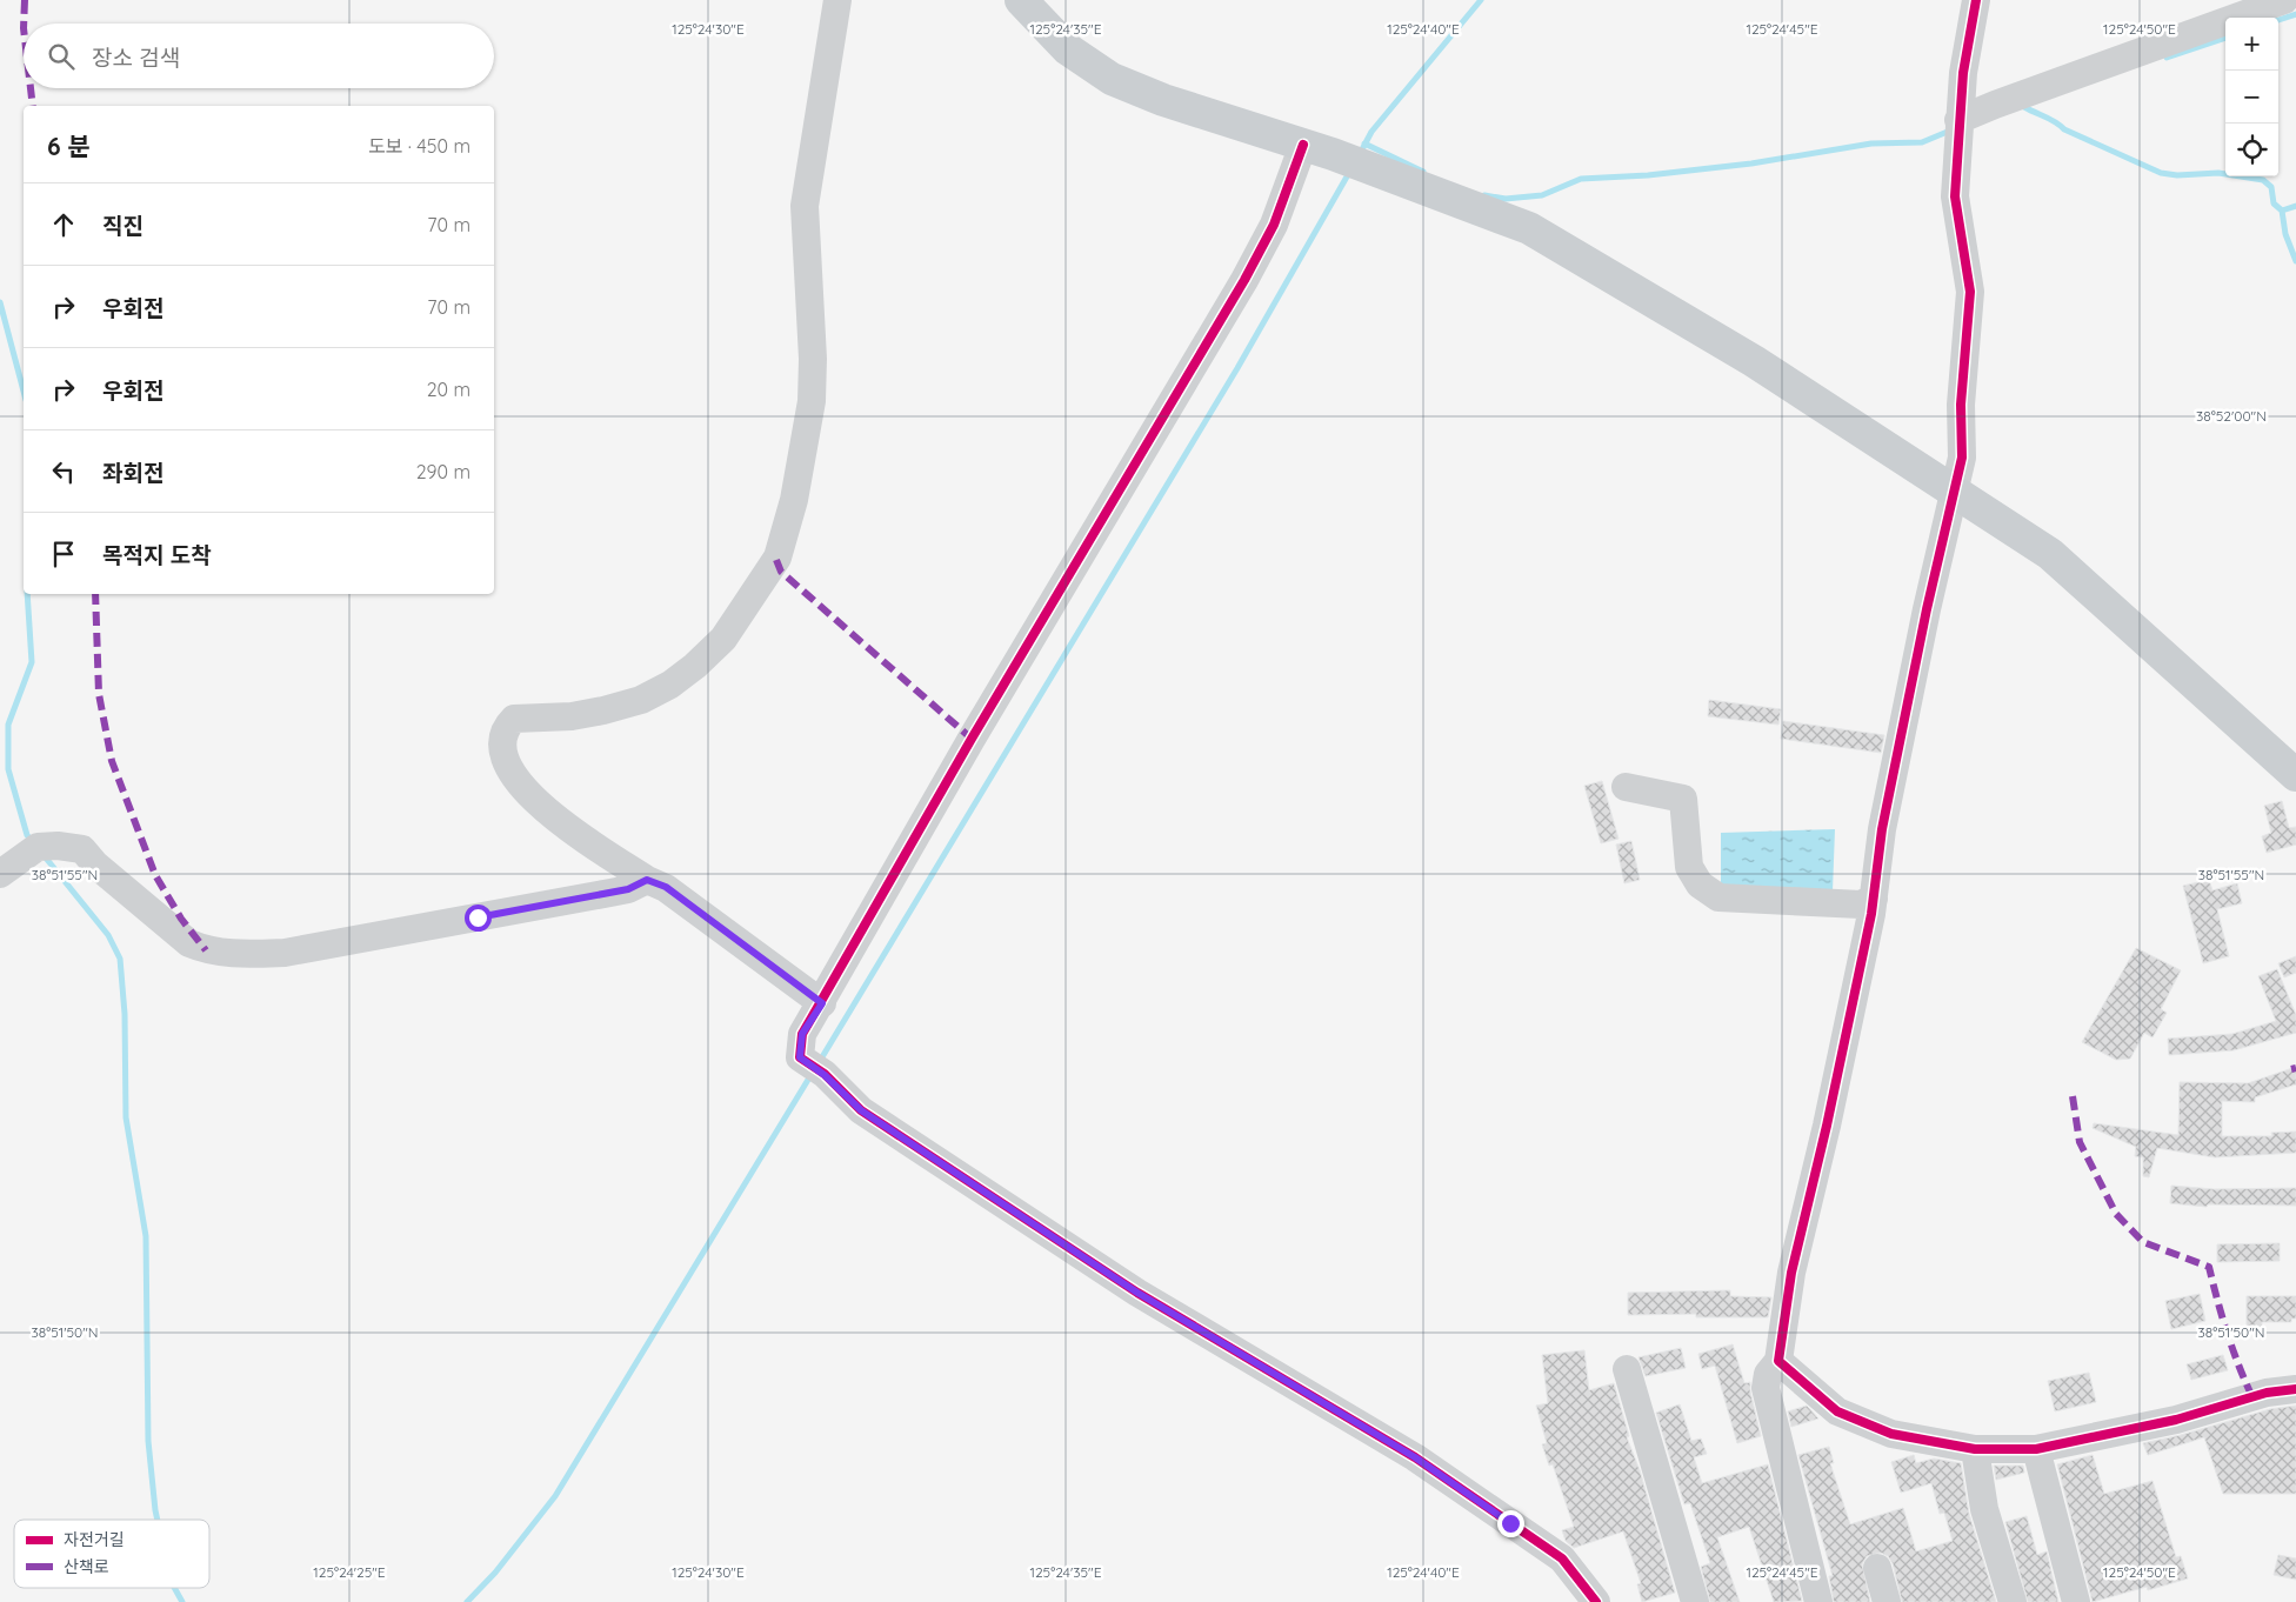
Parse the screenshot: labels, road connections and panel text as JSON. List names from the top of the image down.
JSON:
{
  "legend": ["자전거길", "산책로"],
  "page": {
    "map_buttons": ["+", "−"],
    "search": "장소 검색",
    "heading": ["6 분", "도보 · 450 m"],
    "list": [
      ["직진", "70 m"],
      ["우회전", "70 m"],
      ["우회전", "20 m"],
      ["좌회전", "290 m"],
      "목적지 도착"
    ]
  },
  "coordinates": [
    "125°24'30\"E",
    "125°24'35\"E",
    "125°24'40\"E",
    "125°24'45\"E",
    "125°24'50\"E",
    "38°52'00\"N",
    "38°51'55\"N",
    "38°51'50\"N",
    "125°24'25\"E"
  ]
}
